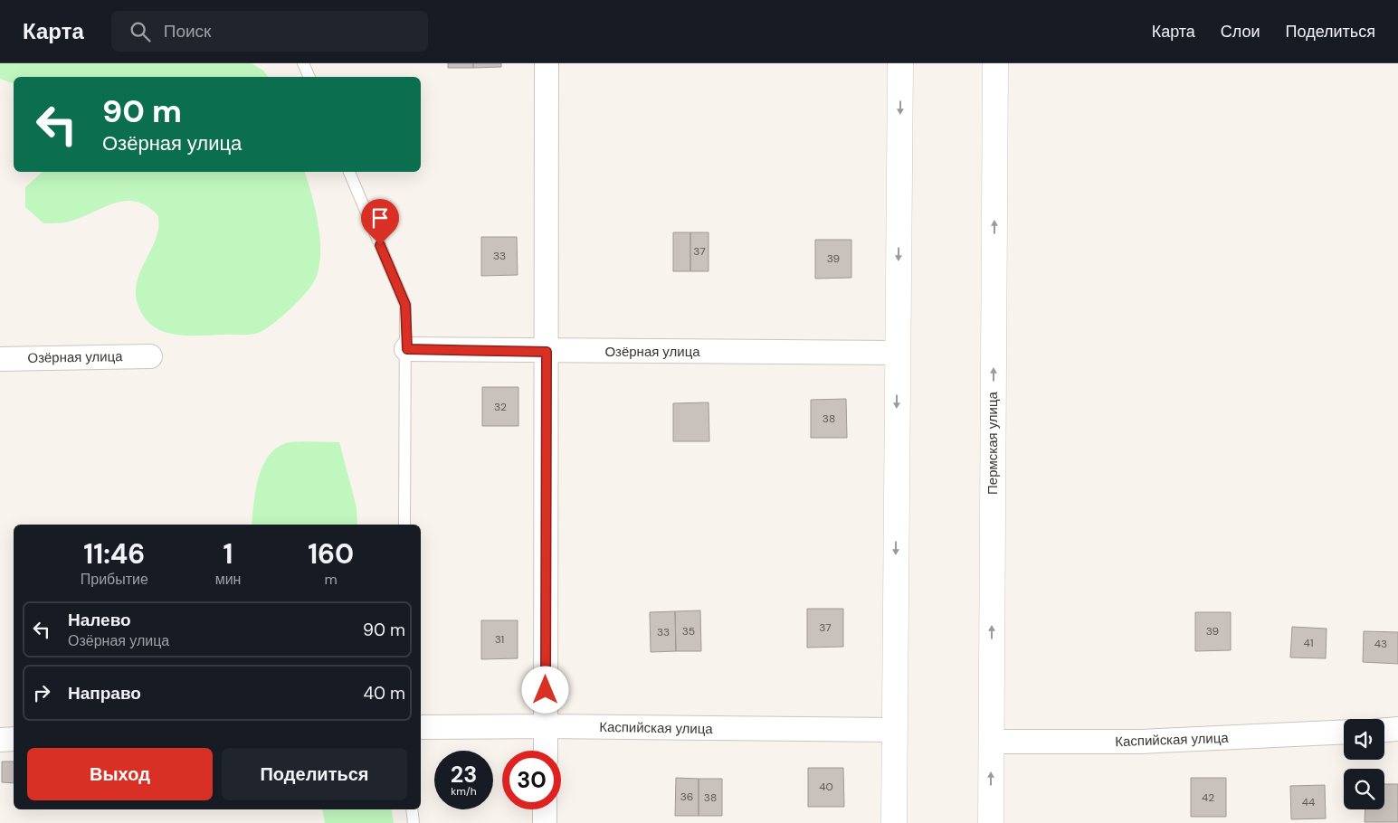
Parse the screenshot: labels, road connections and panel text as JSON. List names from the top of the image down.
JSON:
{
  "streets": {
    "street": ["Озёрная улица", "Пермская улица", "Каспийская улица"]
  },
  "crossings": [
    ["Пермская улица", "Каспийская улица"]
  ],
  "house_numbers": [
    "37",
    "33",
    "39",
    "32",
    "38",
    "37",
    "35",
    "39",
    "33",
    "31",
    "41",
    "43",
    "40",
    "36",
    "38",
    "42",
    "44"
  ],
  "page": {
    "header": "Карта",
    "search": "Поиск",
    "nav": ["Карта", "Слои", "Поделиться"],
    "turn": ["90 m", "Озёрная улица"],
    "eta": [
      "11:46",
      "Прибытие",
      "1",
      "мин",
      "160",
      "m"
    ],
    "list": [
      {
        "name": "Налево",
        "note": "Озёрная улица",
        "value": "90 m"
      },
      {
        "name": "Направо",
        "value": "40 m"
      }
    ],
    "buttons": ["Выход", "Поделиться"],
    "speed": "23 km/h",
    "limit": "30"
  }
}
